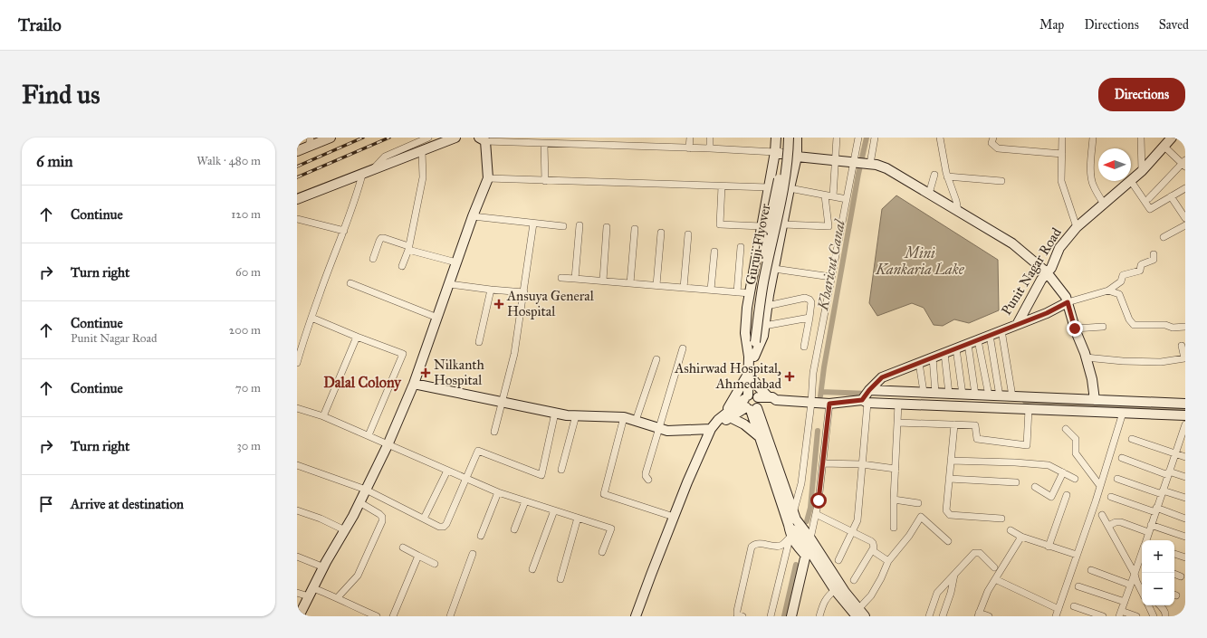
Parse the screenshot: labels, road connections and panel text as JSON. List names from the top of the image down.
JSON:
{
  "streets": {
    "street": ["Guruji Flyover", "Punit Nagar Road"]
  },
  "districts": ["Dalal Colony"],
  "water": ["Mini Kankaria Lake", "Kharicut Canal"],
  "places": {
    "health": ["Ansuya General Hospital", "Nilkanth Hospital", "Ashirwad Hospital, Ahmedabad"]
  },
  "north": "left",
  "page": {
    "header": "Trailo",
    "nav": ["Map", "Directions", "Saved"],
    "buttons": "Directions",
    "title": "Find us",
    "heading": ["6 min", "Walk · 480 m"],
    "list": [
      ["Continue", "120 m"],
      ["Turn right", "60 m"],
      ["Continue", "Punit Nagar Road", "200 m"],
      ["Continue", "70 m"],
      ["Turn right", "30 m"],
      "Arrive at destination"
    ],
    "map_buttons": ["+", "−"]
  }
}
